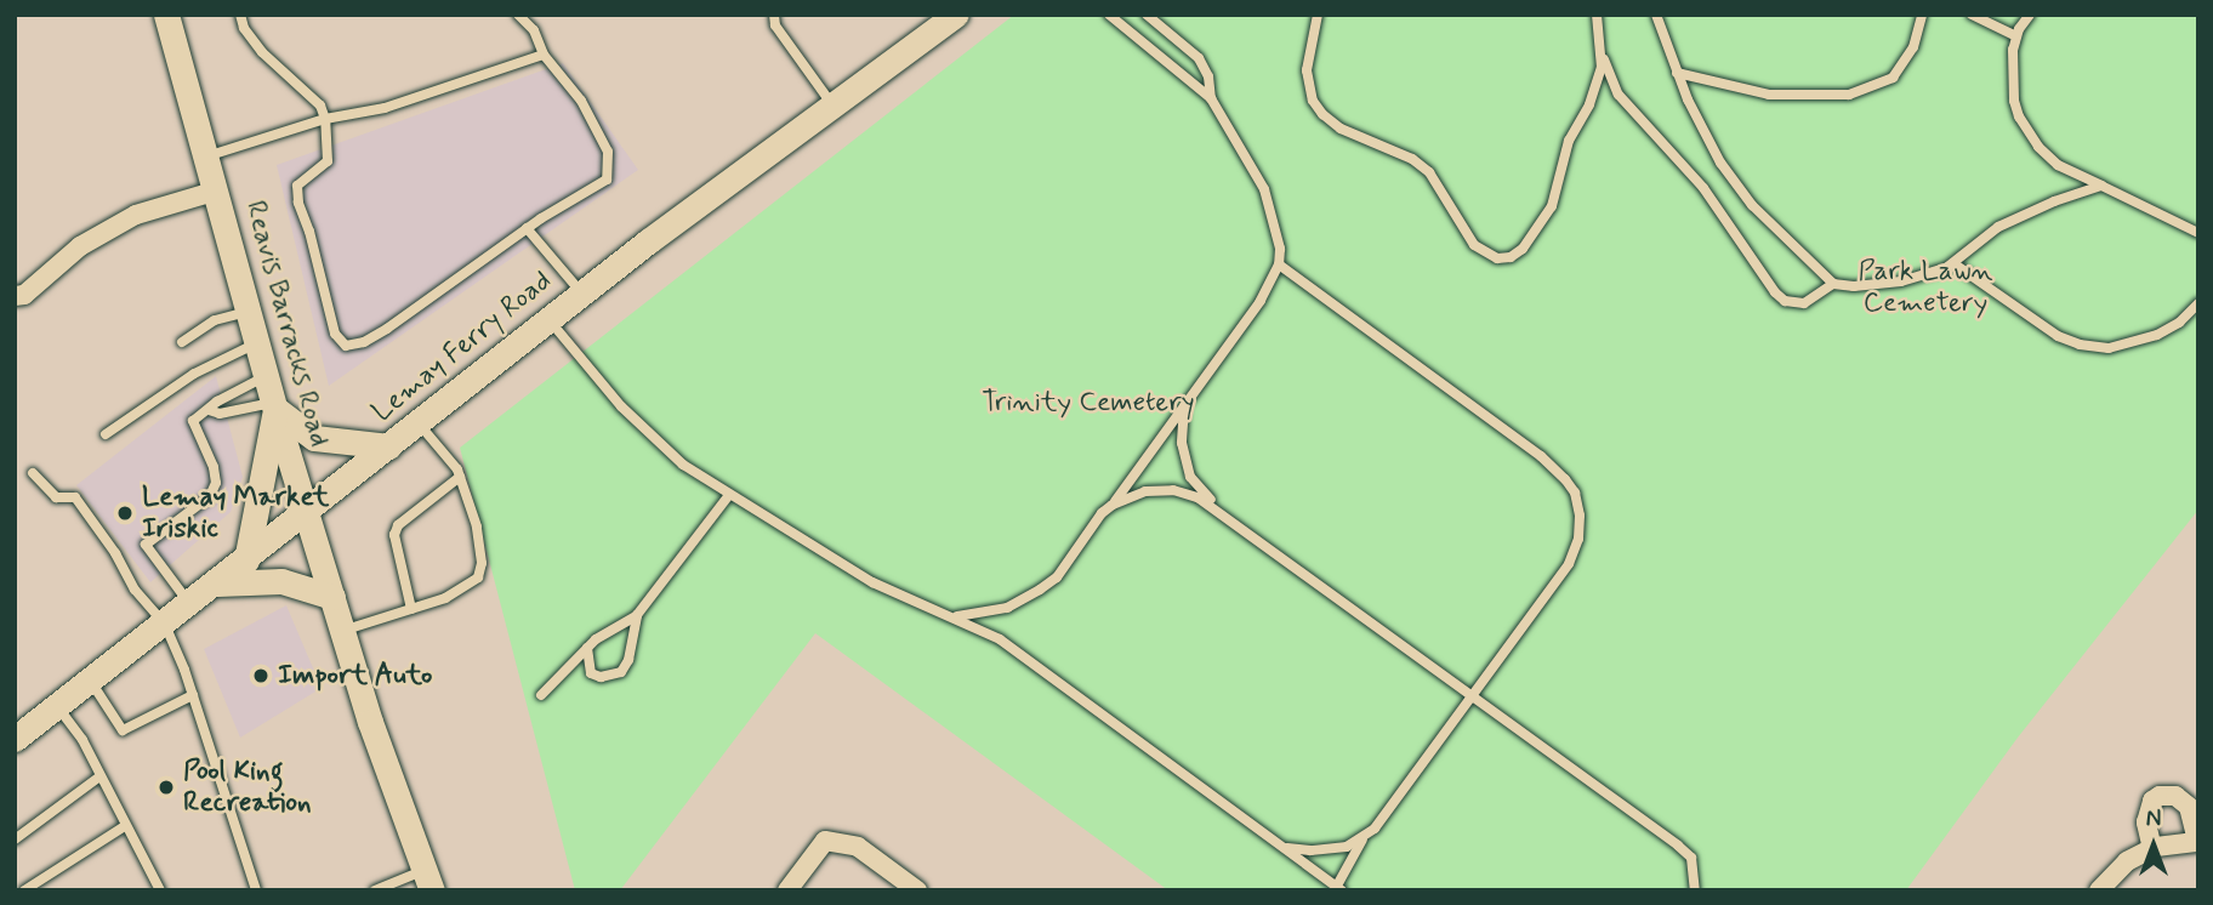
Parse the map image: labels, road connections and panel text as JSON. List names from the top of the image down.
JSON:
{
  "streets": {
    "main road": ["Reavis Barracks Road", "Lemay Ferry Road"]
  },
  "crossings": [
    ["Reavis Barracks Road", "Lemay Ferry Road"]
  ],
  "parks": ["Park Lawn Cemetery", "Trinity Cemetery"],
  "places": ["Lemay Market Iriskic", "Import Auto", "Pool King Recreation"],
  "north": "top"
}
